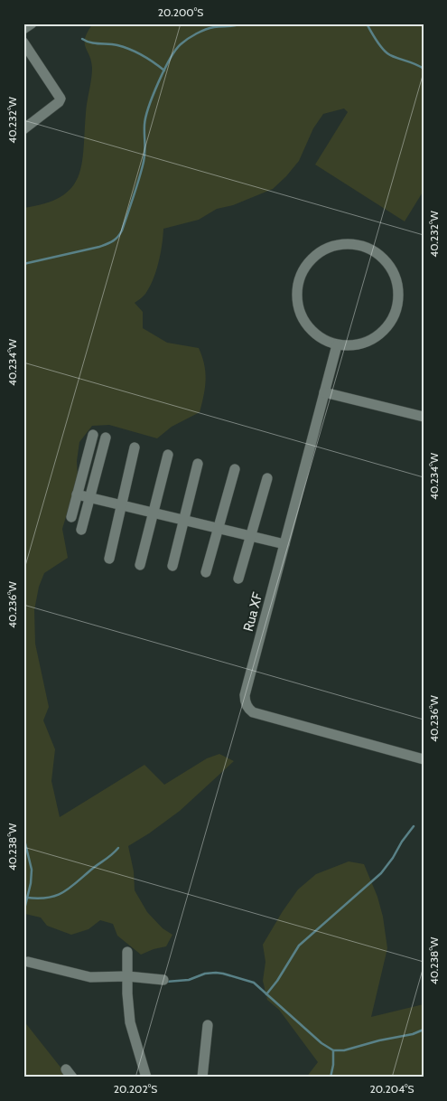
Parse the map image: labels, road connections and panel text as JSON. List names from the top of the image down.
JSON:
{
  "streets": {
    "street": ["Rua XF"]
  },
  "coordinates": [
    "20.200°S",
    "40.232°W",
    "40.234°W",
    "40.236°W",
    "40.238°W",
    "20.202°S",
    "20.204°S"
  ]
}
